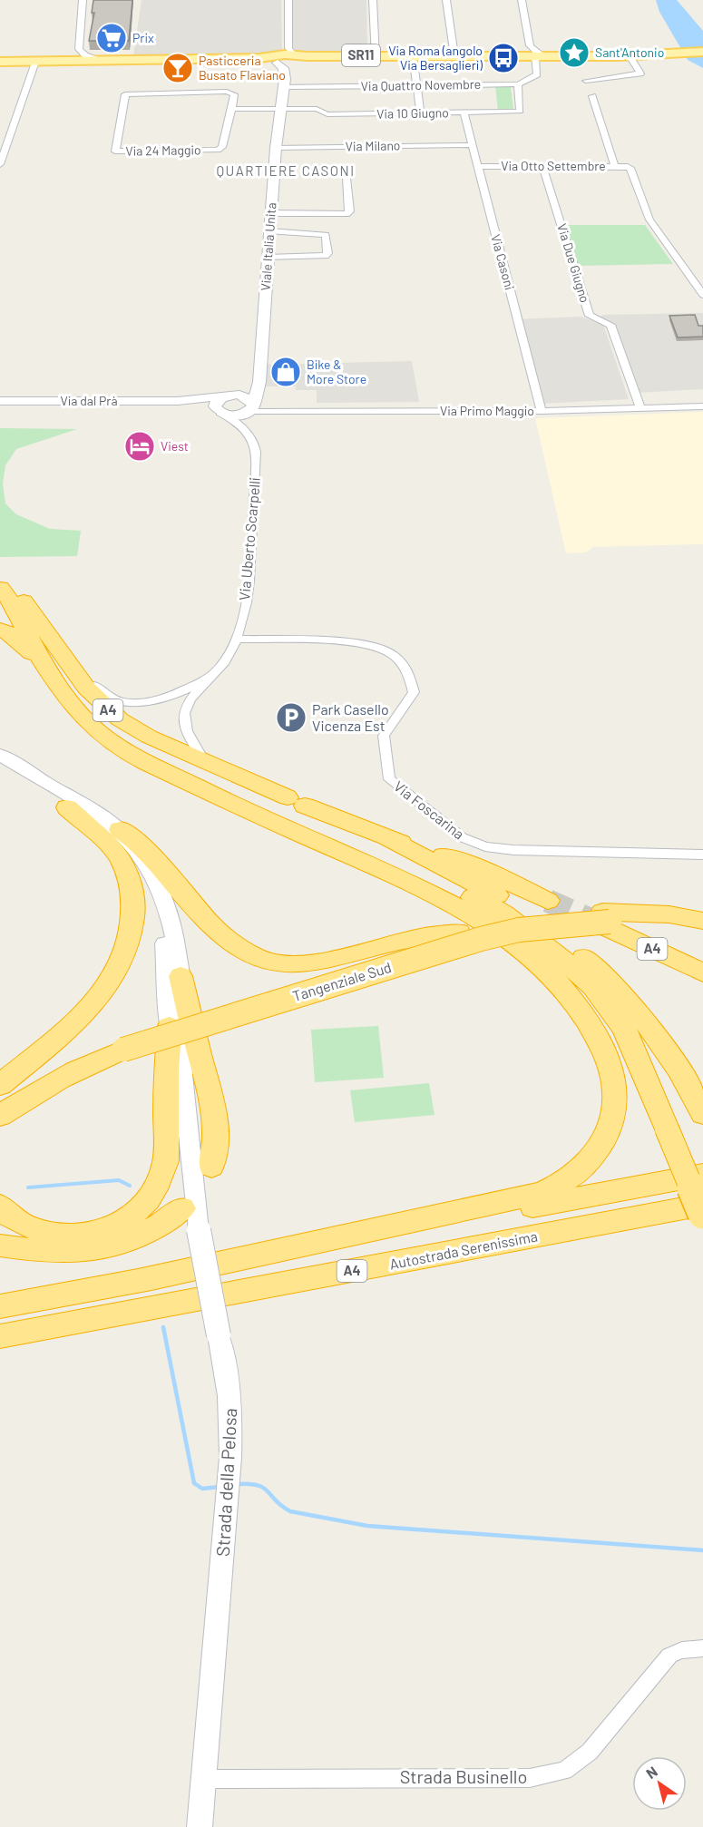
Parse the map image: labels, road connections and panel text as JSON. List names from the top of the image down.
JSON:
{
  "streets": {
    "highway": ["A4", "Tangenziale Sud", "Autostrada Serenissima"],
    "main road": ["SR11"],
    "street": [
      "Via Quattro Novembre",
      "Via 10 Giugno",
      "Via Milano",
      "Via 24 Maggio",
      "Via Otto Settembre",
      "Viale Italia Unita",
      "Via Casoni",
      "Via Due Giugno",
      "Via dal Prà",
      "Via Primo Maggio",
      "Via Uberto Scarpelli",
      "Via Foscarina",
      "Strada della Pelosa",
      "Strada Businello"
    ]
  },
  "crossings": [
    ["SR11", "Viale Italia Unita"],
    ["Via Quattro Novembre", "Via 10 Giugno"],
    ["Via Quattro Novembre", "Viale Italia Unita"],
    ["Via 10 Giugno", "Viale Italia Unita"],
    ["Via 10 Giugno", "Via Casoni"],
    ["Via Milano", "Viale Italia Unita"],
    ["Via Milano", "Via Casoni"],
    ["Via Otto Settembre", "Via Casoni"],
    ["Via Otto Settembre", "Via Due Giugno"],
    ["Viale Italia Unita", "Via dal Prà"],
    ["Viale Italia Unita", "Via Primo Maggio"],
    ["Viale Italia Unita", "Via Uberto Scarpelli"],
    ["Via Casoni", "Via Primo Maggio"],
    ["Via Due Giugno", "Via Primo Maggio"],
    ["Via dal Prà", "Via Primo Maggio"],
    ["Via dal Prà", "Via Uberto Scarpelli"],
    ["Via Primo Maggio", "Via Uberto Scarpelli"],
    ["Via Uberto Scarpelli", "A4"],
    ["Via Uberto Scarpelli", "Via Foscarina"],
    ["A4", "Tangenziale Sud"],
    ["Strada della Pelosa", "Strada Businello"]
  ],
  "districts": ["QUARTIERE CASONI"],
  "places": {
    "supermarket": ["Prix"],
    "place": ["Sant'Antonio"],
    "bus stop": ["Via Roma (angolo Via Bersaglieri)"],
    "bar": ["Pasticceria Busato Flaviano"],
    "shop": ["Bike & More Store"],
    "hotel": ["Viest"],
    "parking": ["Park Casello Vicenza Est"]
  },
  "north": "top left"
}
